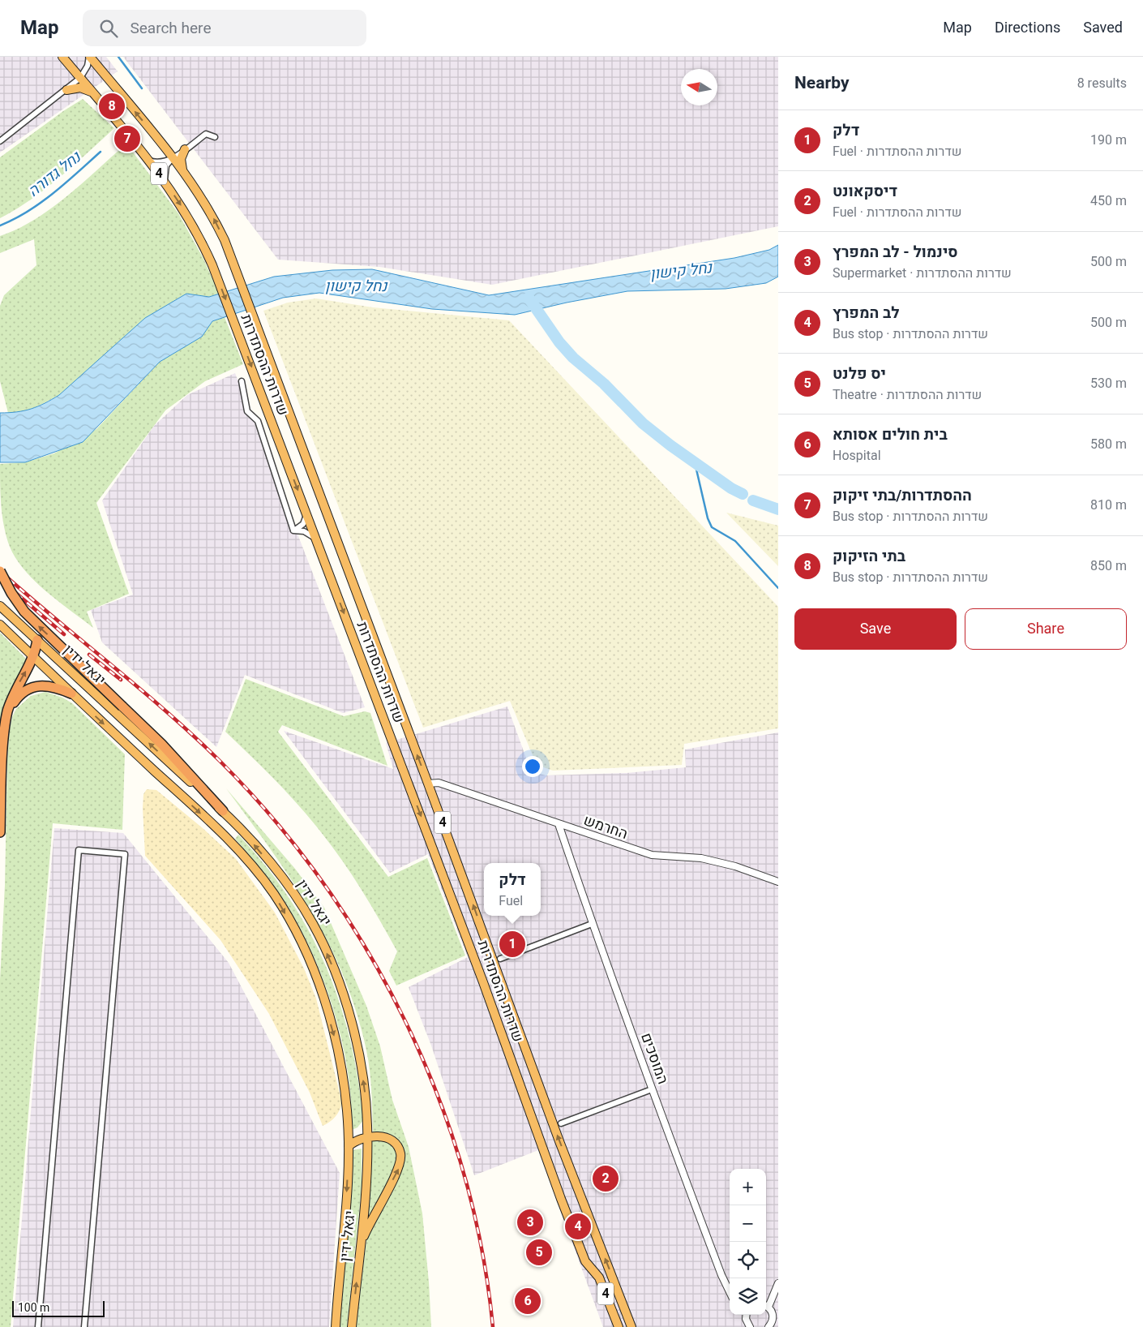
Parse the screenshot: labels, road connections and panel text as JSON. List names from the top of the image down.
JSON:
{
  "streets": {
    "highway": ["4", "שדרות ההסתדרות", "יגאל ידין"],
    "street": ["החרמש", "המוסכים"]
  },
  "crossings": [
    ["שדרות ההסתדרות", "החרמש"],
    ["החרמש", "המוסכים"]
  ],
  "water": ["נחל גדורה", "נחל קישון"],
  "scale_bar": "100 m",
  "north": "left",
  "page": {
    "header": "Map",
    "search": "Search here",
    "nav": ["Map", "Directions", "Saved"],
    "heading": ["Nearby", "8 results"],
    "pins": [
      "8",
      "7",
      "1",
      "2",
      "3",
      "4",
      "5",
      "6"
    ],
    "list": [
      {
        "mark": "1",
        "name": "דלק",
        "note": "Fuel · שדרות ההסתדרות",
        "value": "190 m"
      },
      {
        "mark": "2",
        "name": "דיסקאונט",
        "note": "Fuel · שדרות ההסתדרות",
        "value": "450 m"
      },
      {
        "mark": "3",
        "name": "סינמול - לב המפרץ",
        "note": "Supermarket · שדרות ההסתדרות",
        "value": "500 m"
      },
      {
        "mark": "4",
        "name": "לב המפרץ",
        "note": "Bus stop · שדרות ההסתדרות",
        "value": "500 m"
      },
      {
        "mark": "5",
        "name": "יס פלנט",
        "note": "Theatre · שדרות ההסתדרות",
        "value": "530 m"
      },
      {
        "mark": "6",
        "name": "בית חולים אסותא",
        "note": "Hospital",
        "value": "580 m"
      },
      {
        "mark": "7",
        "name": "ההסתדרות/בתי זיקוק",
        "note": "Bus stop · שדרות ההסתדרות",
        "value": "810 m"
      },
      {
        "mark": "8",
        "name": "בתי הזיקוק",
        "note": "Bus stop · שדרות ההסתדרות",
        "value": "850 m"
      }
    ],
    "buttons": ["Save", "Share"],
    "popup": ["דלק", "Fuel"],
    "map_buttons": ["+", "−"],
    "scale": "100 m"
  }
}
